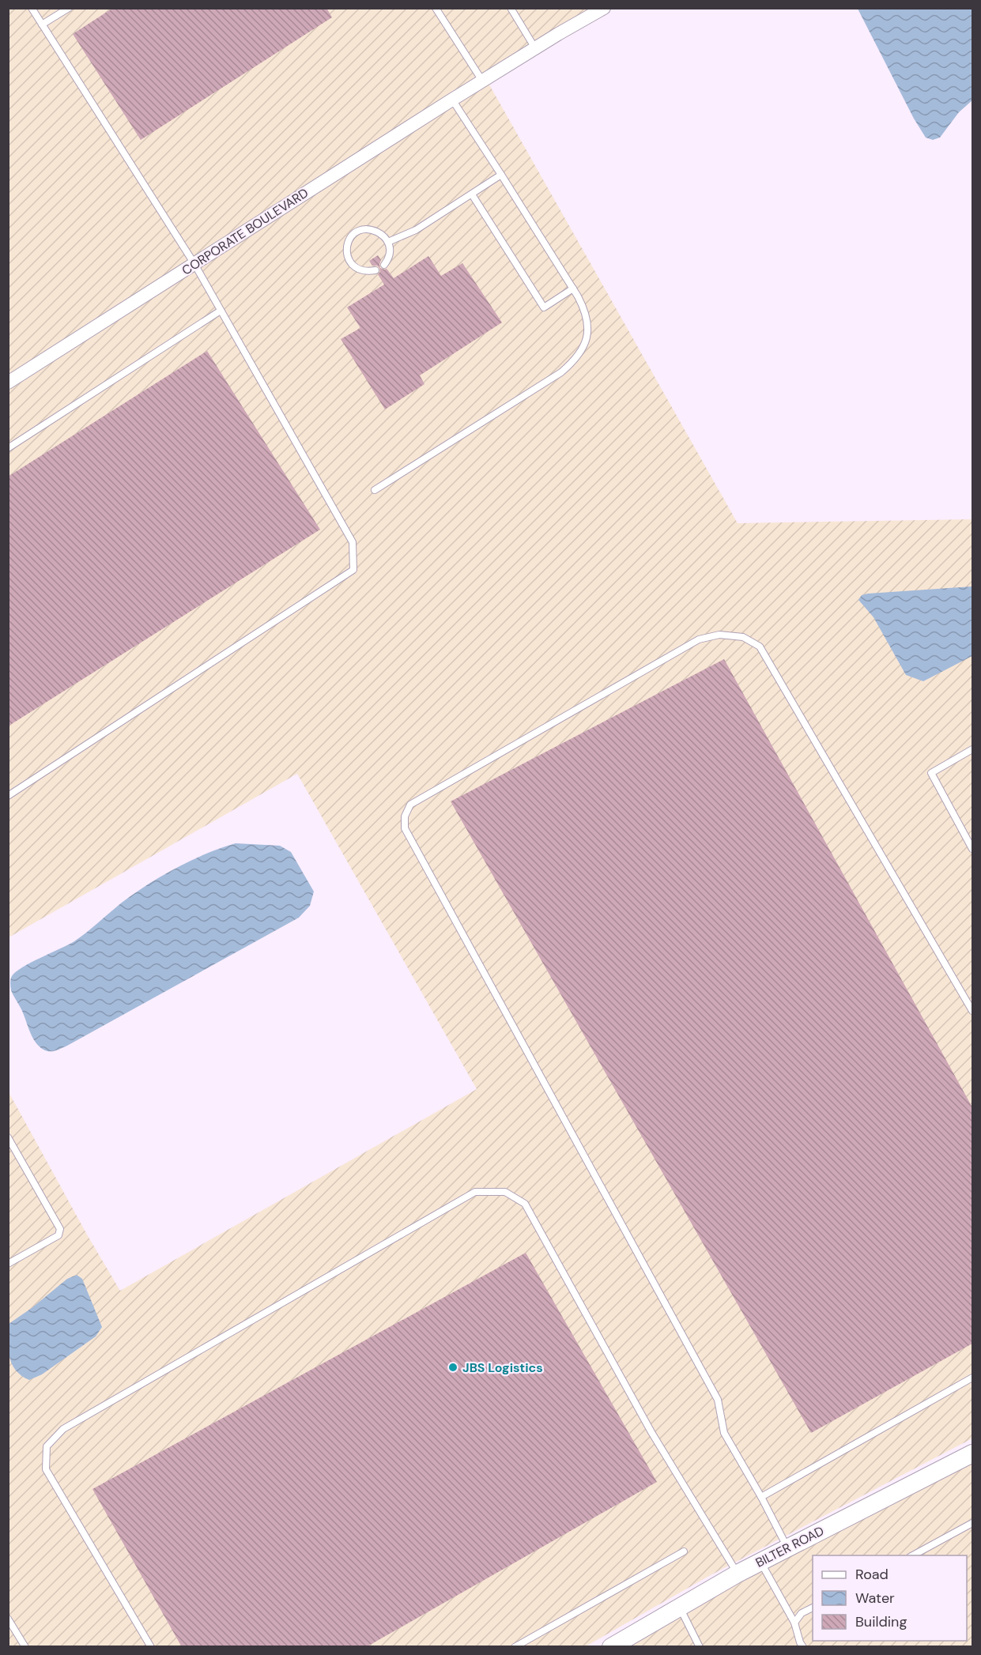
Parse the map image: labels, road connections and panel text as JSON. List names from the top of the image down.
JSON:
{
  "streets": {
    "street": ["CORPORATE BOULEVARD", "BILTER ROAD"]
  },
  "places": ["JBS Logistics"],
  "legend": ["Road", "Water", "Building"]
}
